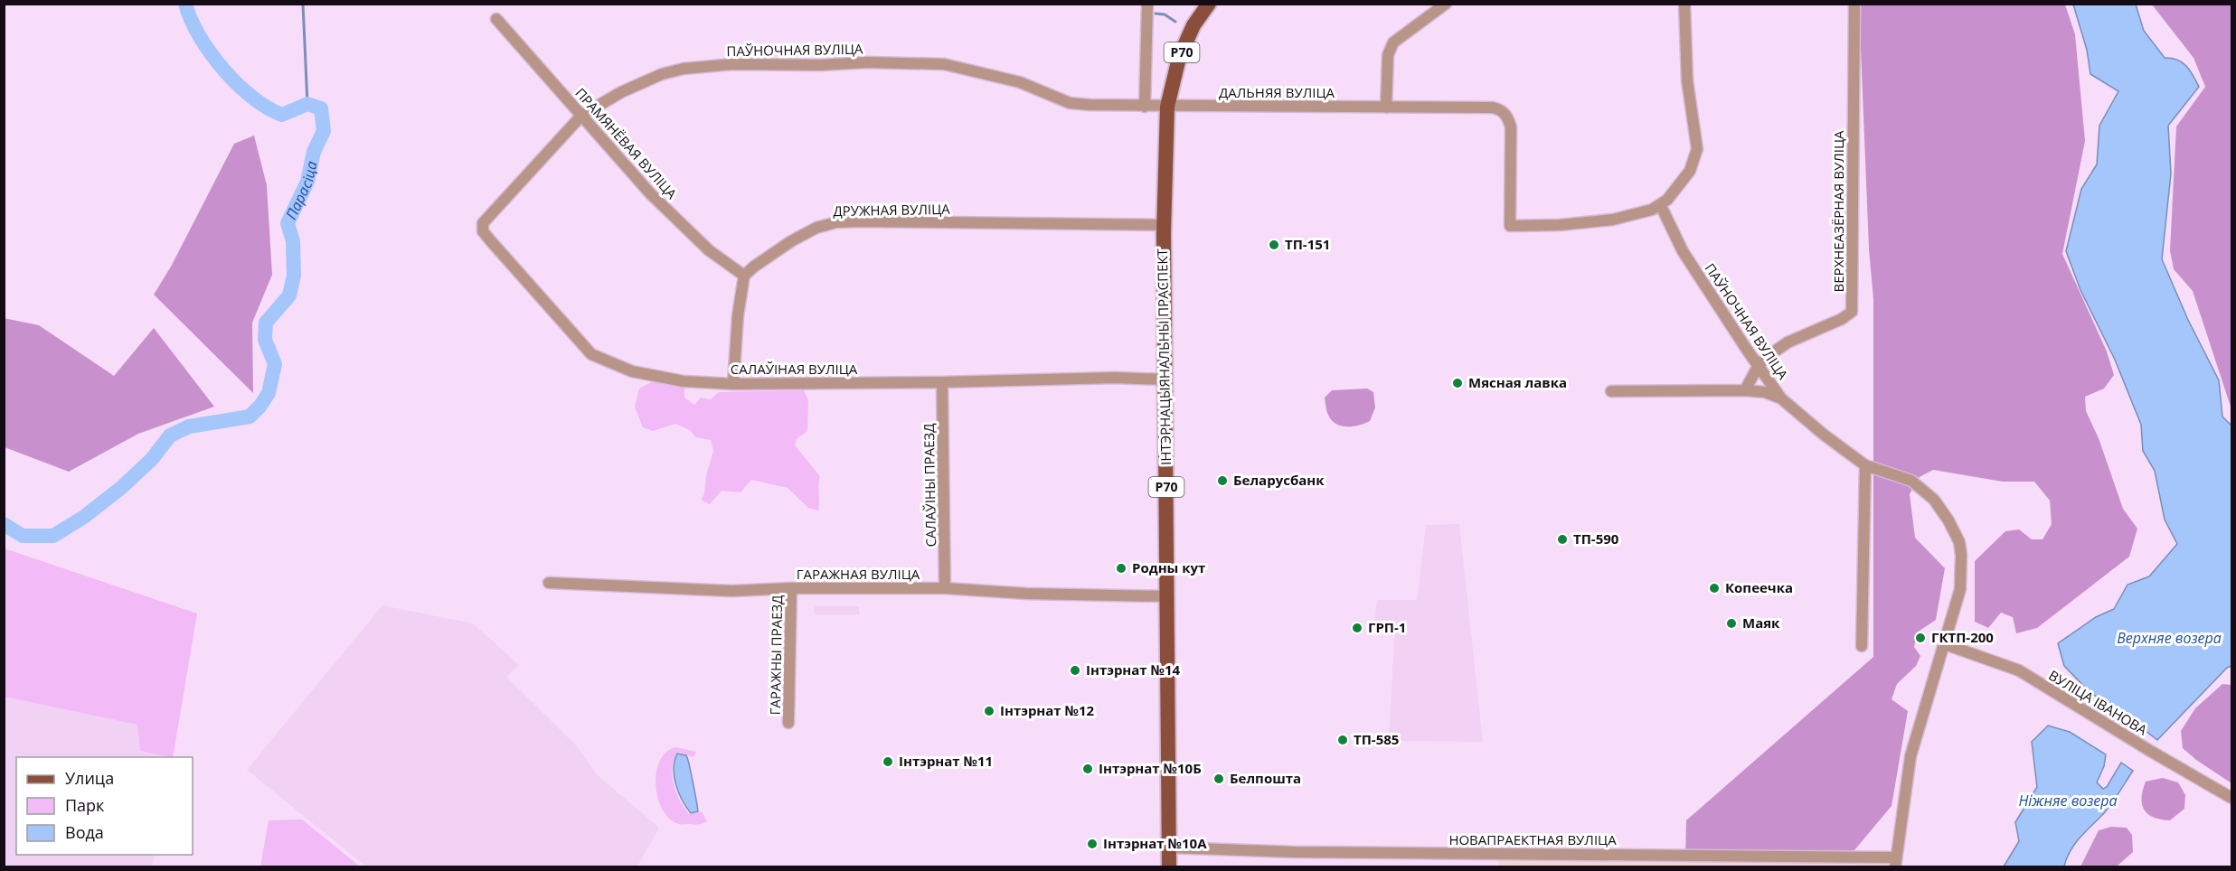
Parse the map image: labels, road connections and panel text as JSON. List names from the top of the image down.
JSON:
{
  "streets": {
    "main road": ["Р70", "ІНТЭРНАЦЫЯНАЛЬНЫ ПРАСПЕКТ"],
    "street": [
      "ПАЎНОЧНАЯ ВУЛІЦА",
      "ДАЛЬНЯЯ ВУЛІЦА",
      "ПРАМЯНЁВАЯ ВУЛІЦА",
      "ДРУЖНАЯ ВУЛІЦА",
      "ВЕРХНЕАЗЁРНАЯ ВУЛІЦА",
      "САЛАЎІНАЯ ВУЛІЦА",
      "САЛАЎІНЫ ПРАЕЗД",
      "ГАРАЖНАЯ ВУЛІЦА",
      "ГАРАЖНЫ ПРАЕЗД",
      "ВУЛІЦА ІВАНОВА",
      "НОВАПРАЕКТНАЯ ВУЛІЦА"
    ]
  },
  "crossings": [
    ["ПАЎНОЧНАЯ ВУЛІЦА", "Р70"],
    ["ПАЎНОЧНАЯ ВУЛІЦА", "ДАЛЬНЯЯ ВУЛІЦА"],
    ["ПАЎНОЧНАЯ ВУЛІЦА", "ПРАМЯНЁВАЯ ВУЛІЦА"],
    ["ПАЎНОЧНАЯ ВУЛІЦА", "ВЕРХНЕАЗЁРНАЯ ВУЛІЦА"],
    ["ПАЎНОЧНАЯ ВУЛІЦА", "ІНТЭРНАЦЫЯНАЛЬНЫ ПРАСПЕКТ"],
    ["ПАЎНОЧНАЯ ВУЛІЦА", "САЛАЎІНАЯ ВУЛІЦА"],
    ["ПАЎНОЧНАЯ ВУЛІЦА", "ВУЛІЦА ІВАНОВА"],
    ["ПАЎНОЧНАЯ ВУЛІЦА", "НОВАПРАЕКТНАЯ ВУЛІЦА"],
    ["Р70", "ДАЛЬНЯЯ ВУЛІЦА"],
    ["Р70", "ІНТЭРНАЦЫЯНАЛЬНЫ ПРАСПЕКТ"],
    ["ДАЛЬНЯЯ ВУЛІЦА", "ІНТЭРНАЦЫЯНАЛЬНЫ ПРАСПЕКТ"],
    ["ПРАМЯНЁВАЯ ВУЛІЦА", "ДРУЖНАЯ ВУЛІЦА"],
    ["ДРУЖНАЯ ВУЛІЦА", "ІНТЭРНАЦЫЯНАЛЬНЫ ПРАСПЕКТ"],
    ["ІНТЭРНАЦЫЯНАЛЬНЫ ПРАСПЕКТ", "САЛАЎІНАЯ ВУЛІЦА"],
    ["ІНТЭРНАЦЫЯНАЛЬНЫ ПРАСПЕКТ", "ГАРАЖНАЯ ВУЛІЦА"],
    ["ІНТЭРНАЦЫЯНАЛЬНЫ ПРАСПЕКТ", "НОВАПРАЕКТНАЯ ВУЛІЦА"],
    ["САЛАЎІНАЯ ВУЛІЦА", "САЛАЎІНЫ ПРАЕЗД"],
    ["САЛАЎІНЫ ПРАЕЗД", "ГАРАЖНАЯ ВУЛІЦА"],
    ["ГАРАЖНАЯ ВУЛІЦА", "ГАРАЖНЫ ПРАЕЗД"]
  ],
  "water": ["Парасіца", "Верхняе возера", "Ніжняе возера"],
  "places": [
    "ТП-151",
    "Мясная лавка",
    "Беларусбанк",
    "ТП-590",
    "Родны кут",
    "Копеечка",
    "Маяк",
    "ГРП-1",
    "ГКТП-200",
    "Інтэрнат №14",
    "Інтэрнат №12",
    "ТП-585",
    "Інтэрнат №11",
    "Інтэрнат №10Б",
    "Белпошта",
    "Інтэрнат №10А"
  ],
  "legend": ["Улица", "Парк", "Вода"]
}
